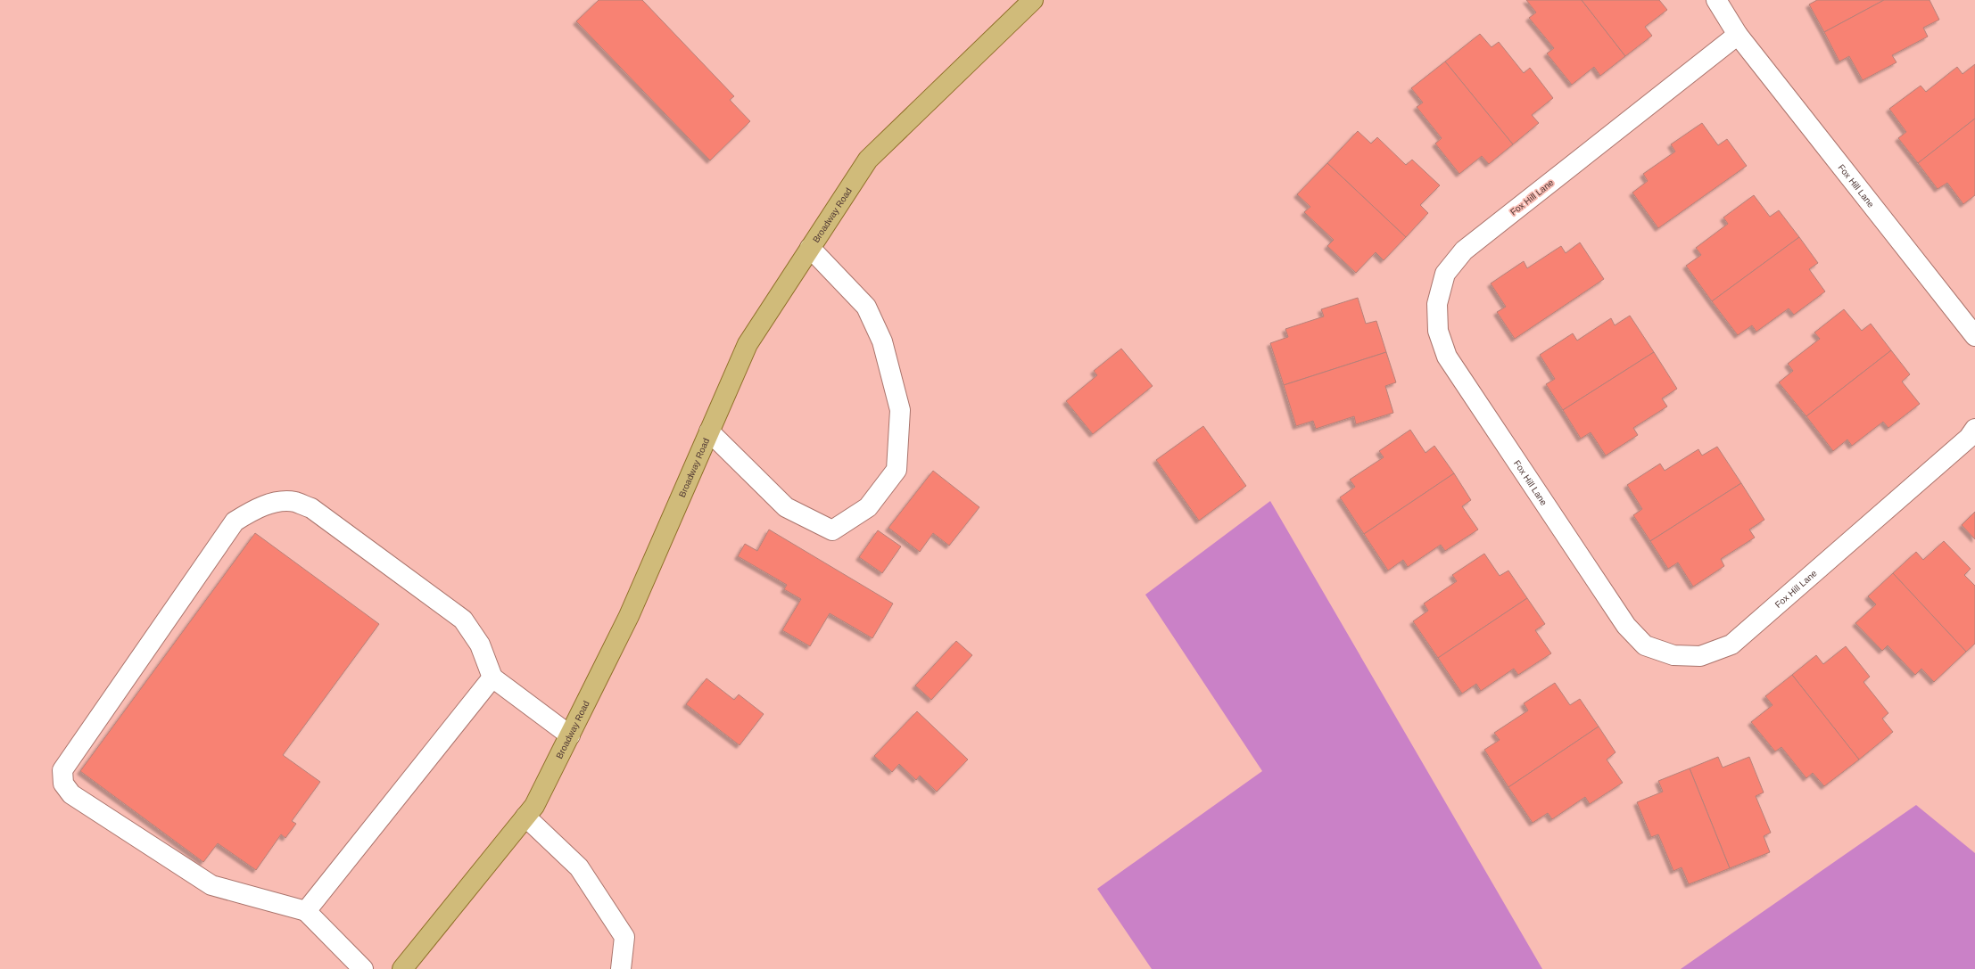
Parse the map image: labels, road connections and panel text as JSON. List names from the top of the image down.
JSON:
{
  "streets": {
    "main road": ["Broadway Road"],
    "street": ["Fox Hill Lane"]
  }
}
